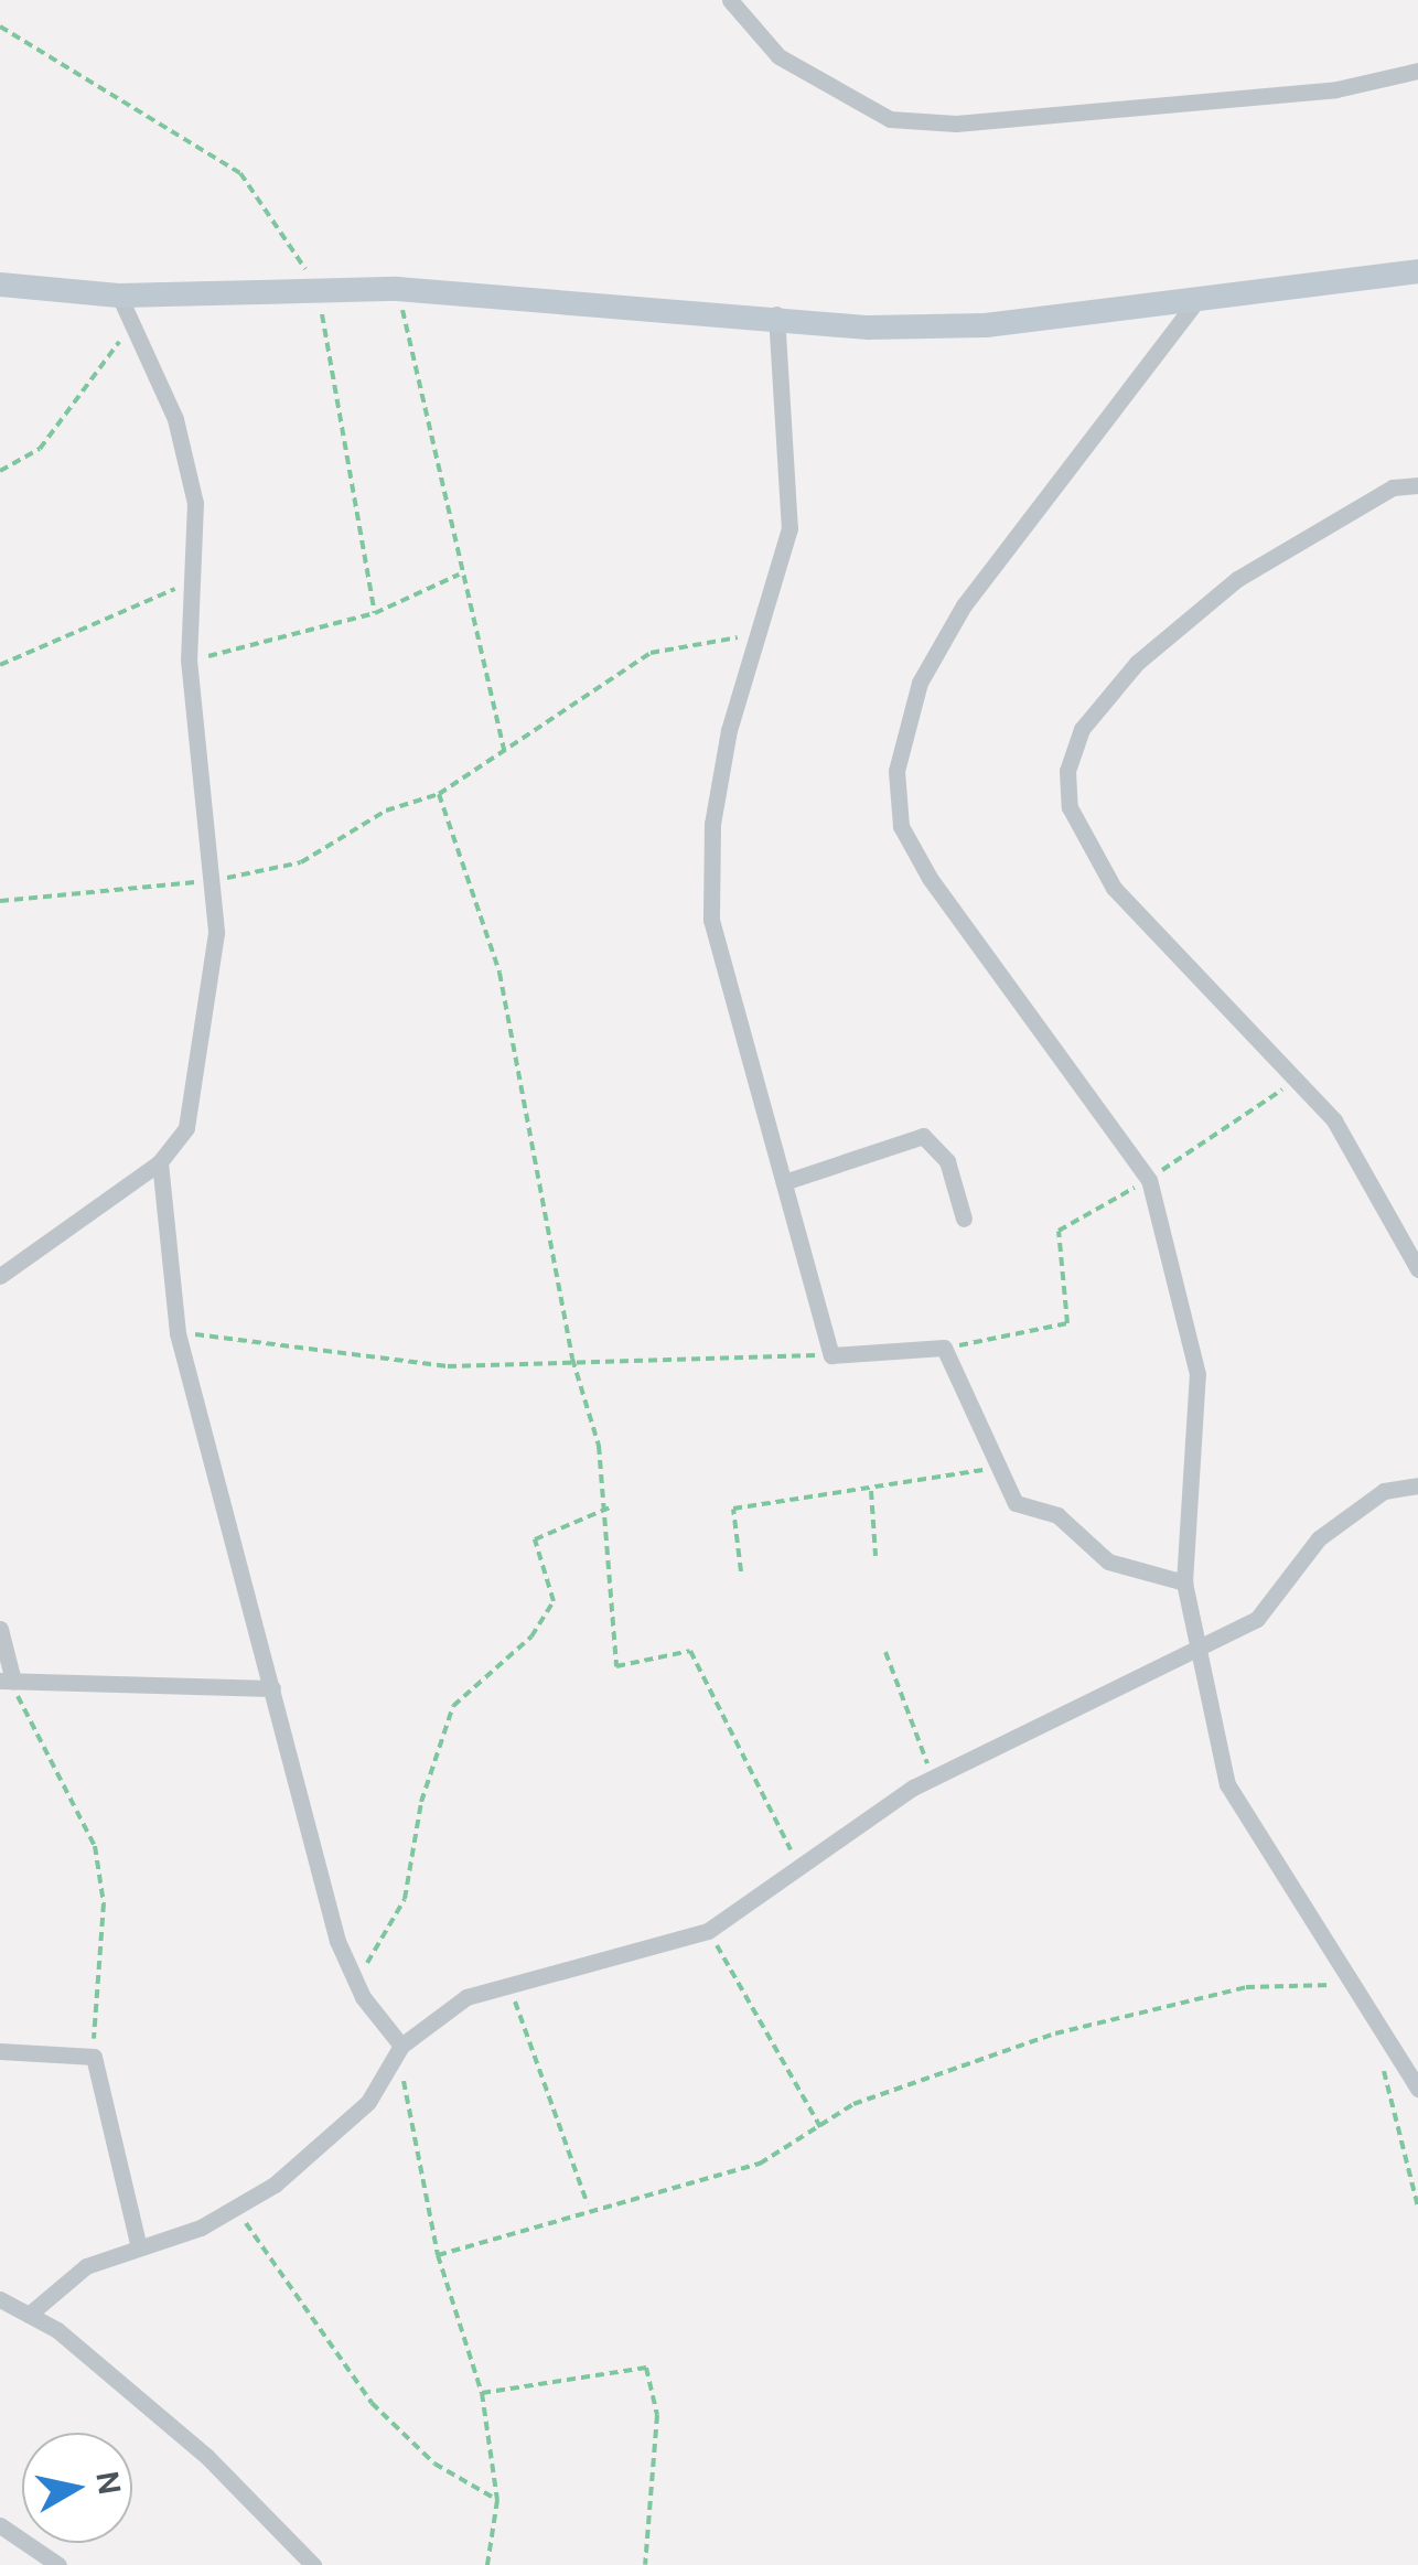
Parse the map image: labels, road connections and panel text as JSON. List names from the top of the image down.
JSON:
{
  "north": "right"
}
